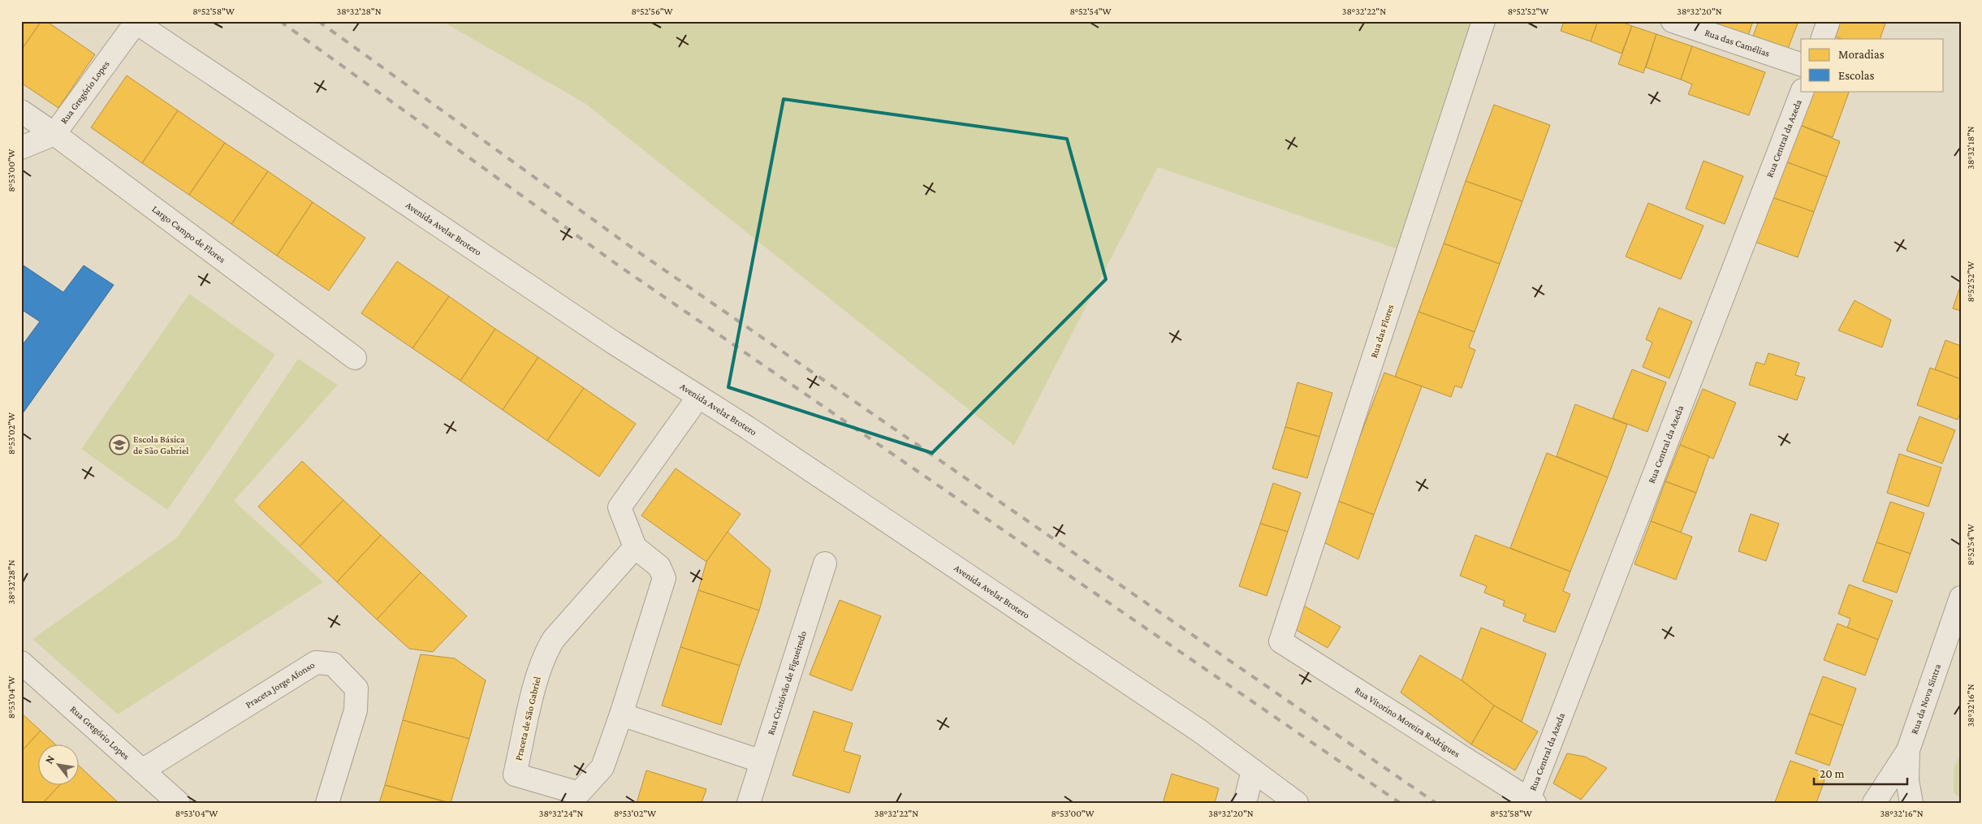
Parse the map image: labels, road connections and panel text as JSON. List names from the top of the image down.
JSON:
{
  "streets": {
    "street": [
      "Rua das Camélias",
      "Rua Gregório Lopes",
      "Rua Central da Azeda",
      "Avenida Avelar Brotero",
      "Largo Campo de Flores",
      "Rua das Flores",
      "Rua Cristóvão de Figueiredo",
      "Praceta Jorge Afonso",
      "Rua da Nova Sintra",
      "Praceta de São Gabriel",
      "Rua Vitorino Moreira Rodrigues"
    ]
  },
  "crossings": [
    ["Rua Gregório Lopes", "Avenida Avelar Brotero"],
    ["Rua Gregório Lopes", "Largo Campo de Flores"],
    ["Rua Gregório Lopes", "Praceta Jorge Afonso"],
    ["Rua Central da Azeda", "Rua Vitorino Moreira Rodrigues"],
    ["Rua das Flores", "Rua Vitorino Moreira Rodrigues"]
  ],
  "places": {
    "school or university": ["Escola Básica de São Gabriel"]
  },
  "legend": ["Moradias", "Escolas"],
  "scale_bar": "20 m",
  "north": "top left",
  "coordinates": [
    "8°52'58\"W",
    "38°32'28\"N",
    "8°52'56\"W",
    "8°52'54\"W",
    "38°32'22\"N",
    "8°52'52\"W",
    "38°32'20\"N",
    "38°32'18\"N",
    "8°53'00\"W",
    "8°53'02\"W",
    "8°53'04\"W",
    "38°32'16\"N",
    "38°32'24\"N"
  ]
}
